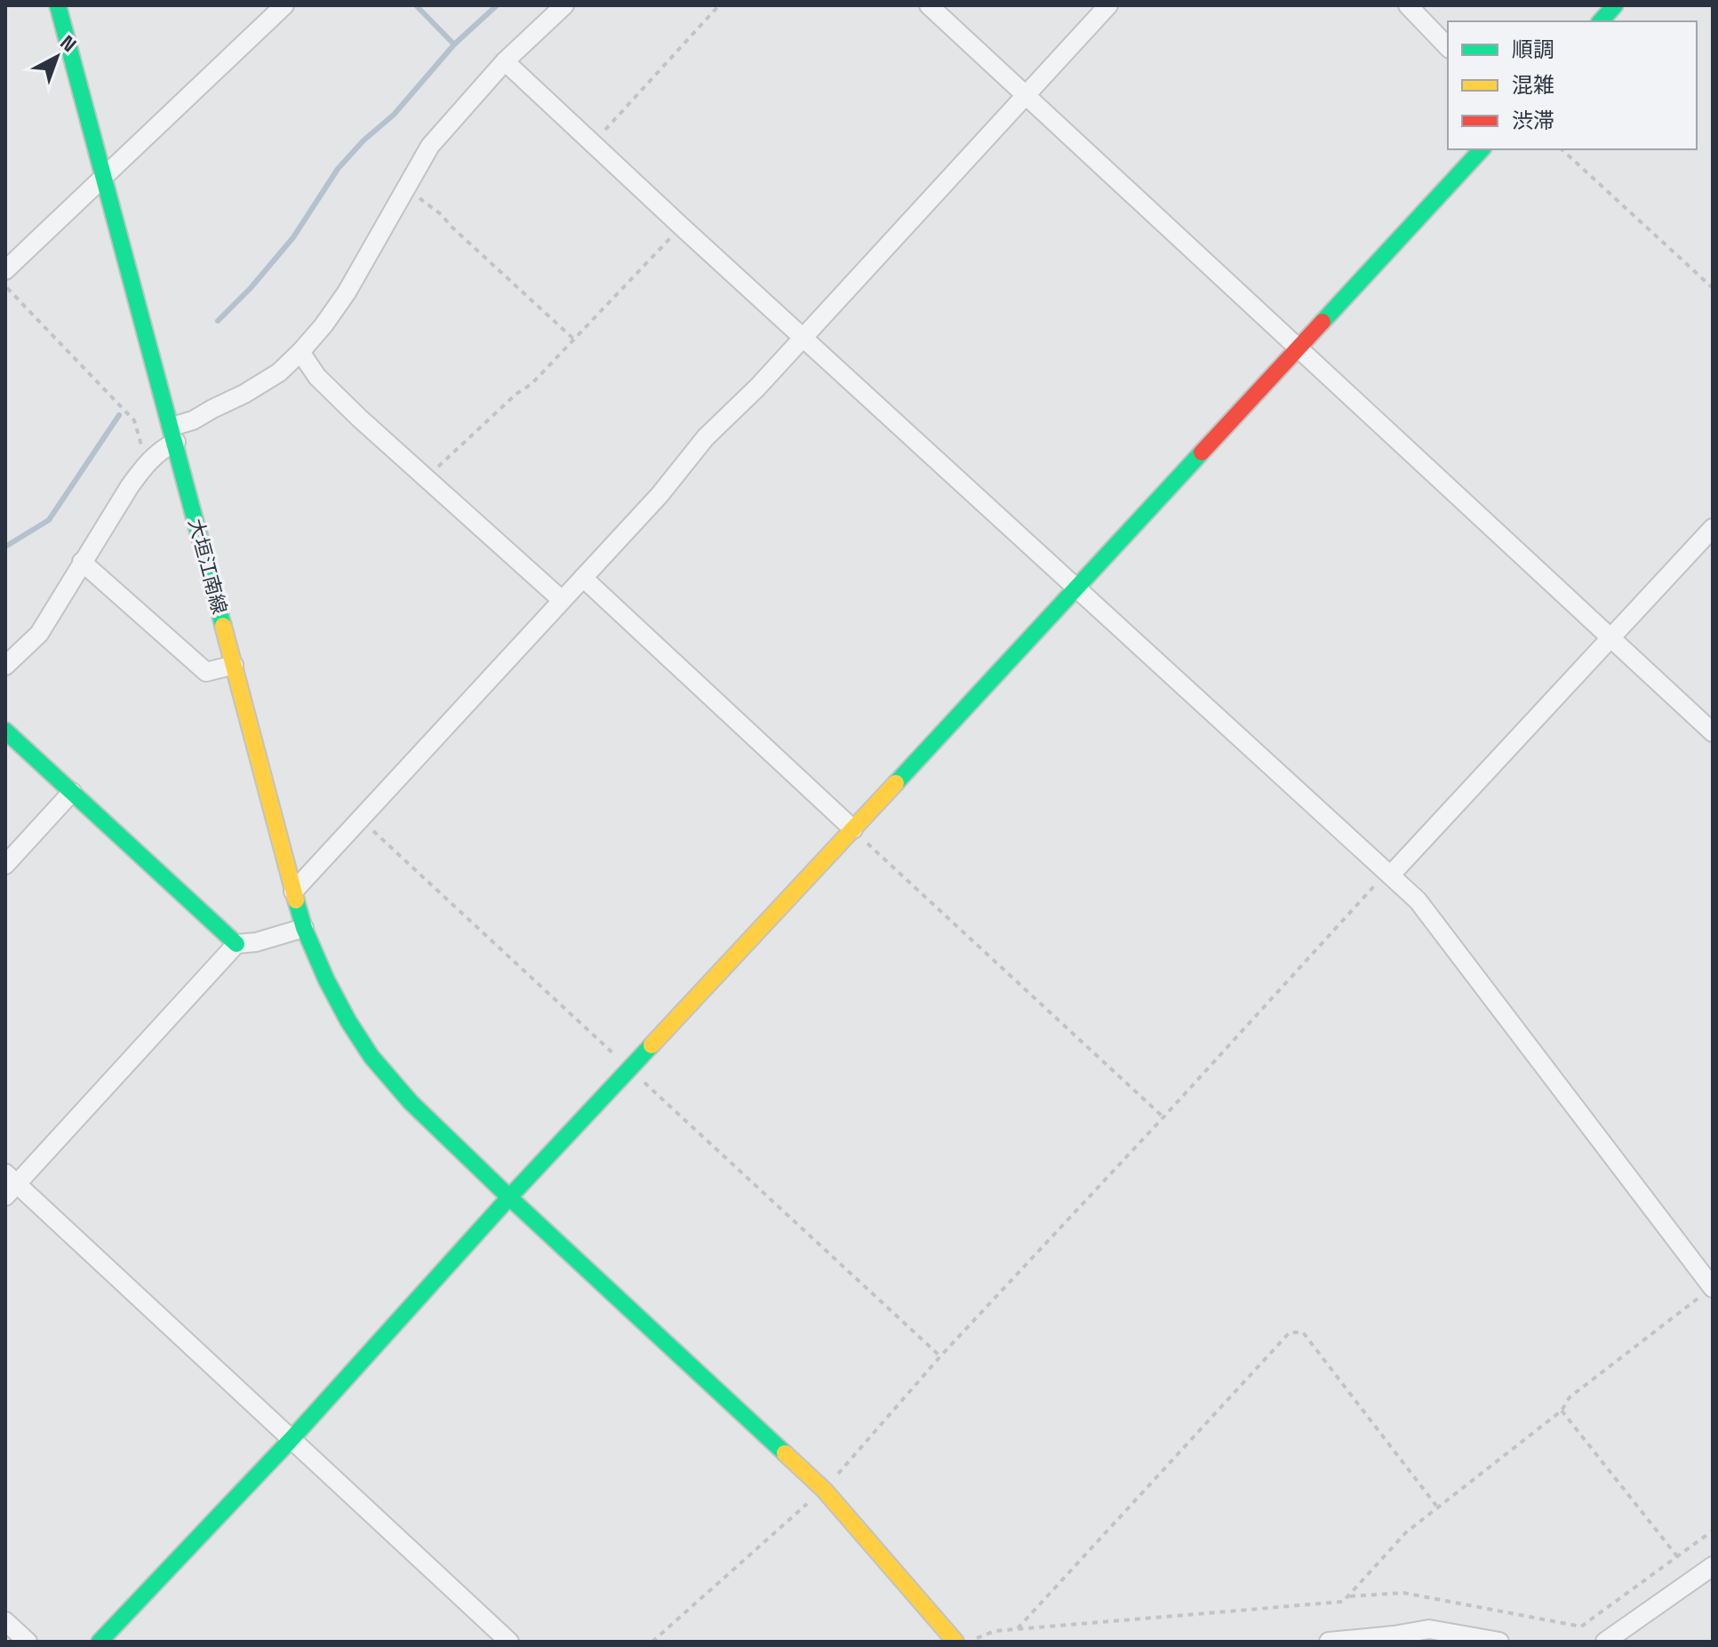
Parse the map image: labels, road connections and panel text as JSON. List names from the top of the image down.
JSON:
{
  "streets": {
    "street": ["大垣江南線"]
  },
  "legend": ["順調", "混雑", "渋滞"],
  "north": "top right"
}
